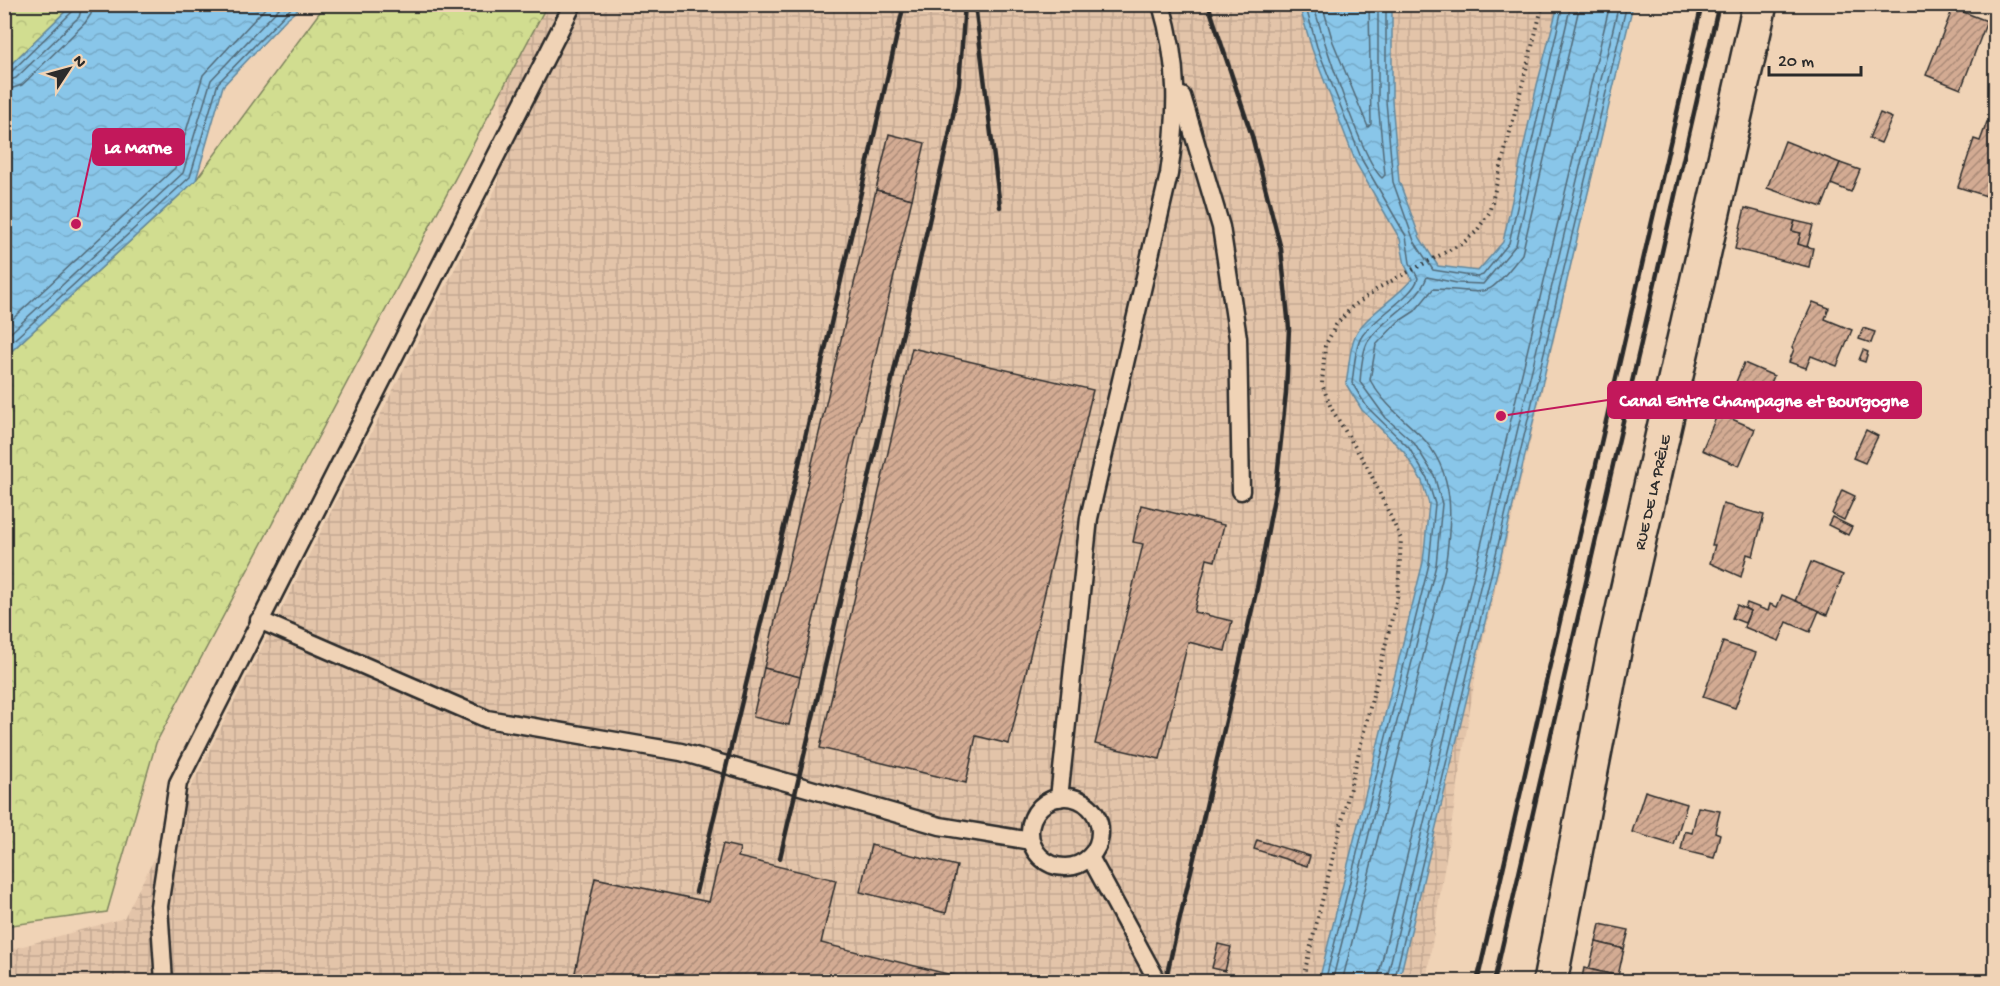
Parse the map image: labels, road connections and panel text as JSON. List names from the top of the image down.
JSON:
{
  "streets": {
    "street": ["RUE DE LA PRÊLE"]
  },
  "places": ["La Marne", "Canal Entre Champagne et Bourgogne"],
  "scale_bar": "20 m",
  "north": "top right"
}
